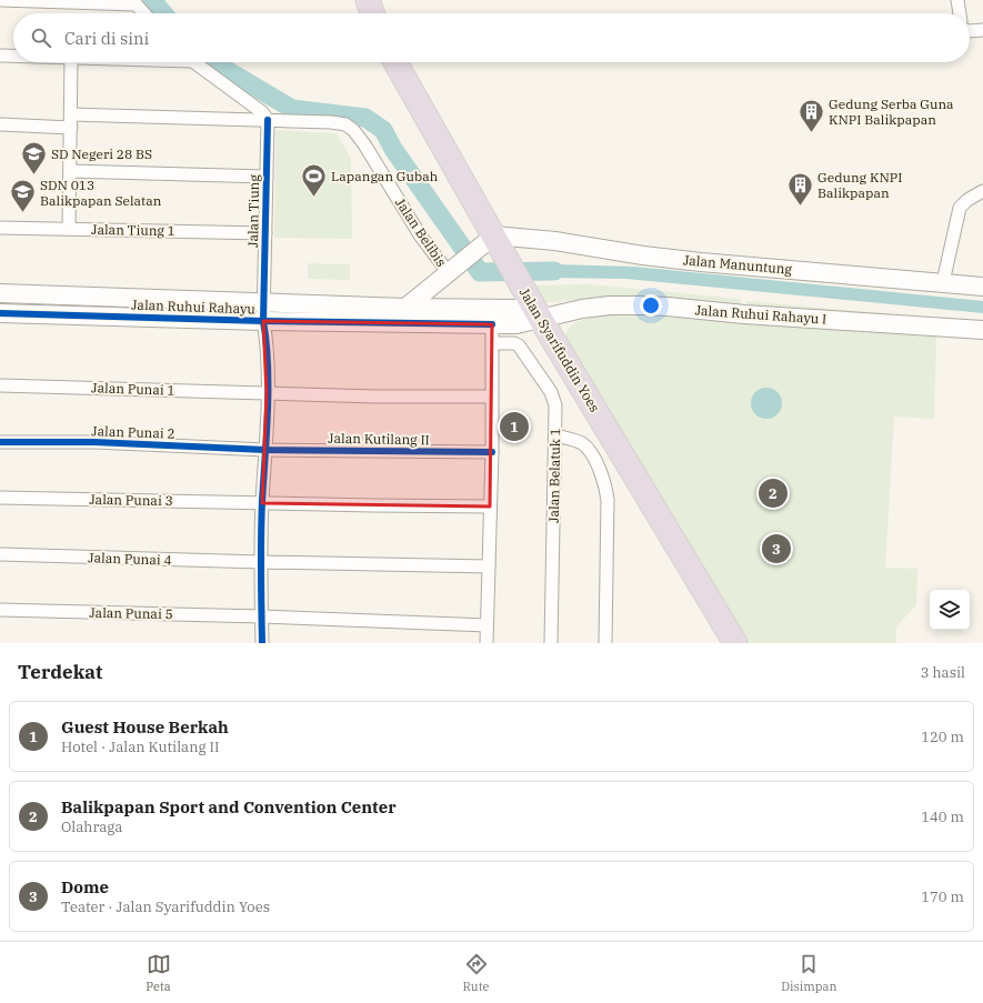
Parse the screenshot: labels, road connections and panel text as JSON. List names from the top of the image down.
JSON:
{
  "streets": {
    "highway": ["Jalan Syarifuddin Yoes"],
    "main road": ["Jalan Manuntung", "Jalan Ruhui Rahayu", "Jalan Ruhui Rahayu I"],
    "street": [
      "Jalan Tiung",
      "Jalan Tiung 1",
      "Jalan Belibis",
      "Jalan Punai 1",
      "Jalan Punai 2",
      "Jalan Kutilang II",
      "Jalan Belatuk 1",
      "Jalan Punai 3",
      "Jalan Punai 4",
      "Jalan Punai 5"
    ]
  },
  "crossings": [
    ["Jalan Tiung", "Jalan Tiung 1"],
    ["Jalan Tiung", "Jalan Belibis"],
    ["Jalan Tiung", "Jalan Ruhui Rahayu"],
    ["Jalan Tiung", "Jalan Punai 1"],
    ["Jalan Tiung", "Jalan Punai 2"],
    ["Jalan Tiung", "Jalan Kutilang II"],
    ["Jalan Tiung", "Jalan Punai 3"],
    ["Jalan Tiung", "Jalan Punai 4"],
    ["Jalan Tiung", "Jalan Punai 5"],
    ["Jalan Manuntung", "Jalan Syarifuddin Yoes"],
    ["Jalan Ruhui Rahayu", "Jalan Ruhui Rahayu I"],
    ["Jalan Ruhui Rahayu", "Jalan Syarifuddin Yoes"],
    ["Jalan Ruhui Rahayu I", "Jalan Syarifuddin Yoes"],
    ["Jalan Punai 2", "Jalan Kutilang II"]
  ],
  "places": {
    "building": ["Gedung Serba Guna KNPI Balikpapan", "Gedung KNPI Balikpapan"],
    "school or university": ["SD Negeri 28 BS", "SDN 013 Balikpapan Selatan"],
    "sports": ["Lapangan Gubah"]
  },
  "page": {
    "search": "Cari di sini",
    "pins": ["1", "2", "3"],
    "heading": ["Terdekat", "3 hasil"],
    "list": [
      {
        "mark": "1",
        "name": "Guest House Berkah",
        "note": "Hotel · Jalan Kutilang II",
        "value": "120 m"
      },
      {
        "mark": "2",
        "name": "Balikpapan Sport and Convention Center",
        "note": "Olahraga",
        "value": "140 m"
      },
      {
        "mark": "3",
        "name": "Dome",
        "note": "Teater · Jalan Syarifuddin Yoes",
        "value": "170 m"
      }
    ],
    "nav": ["Peta", "Rute", "Disimpan"]
  }
}
